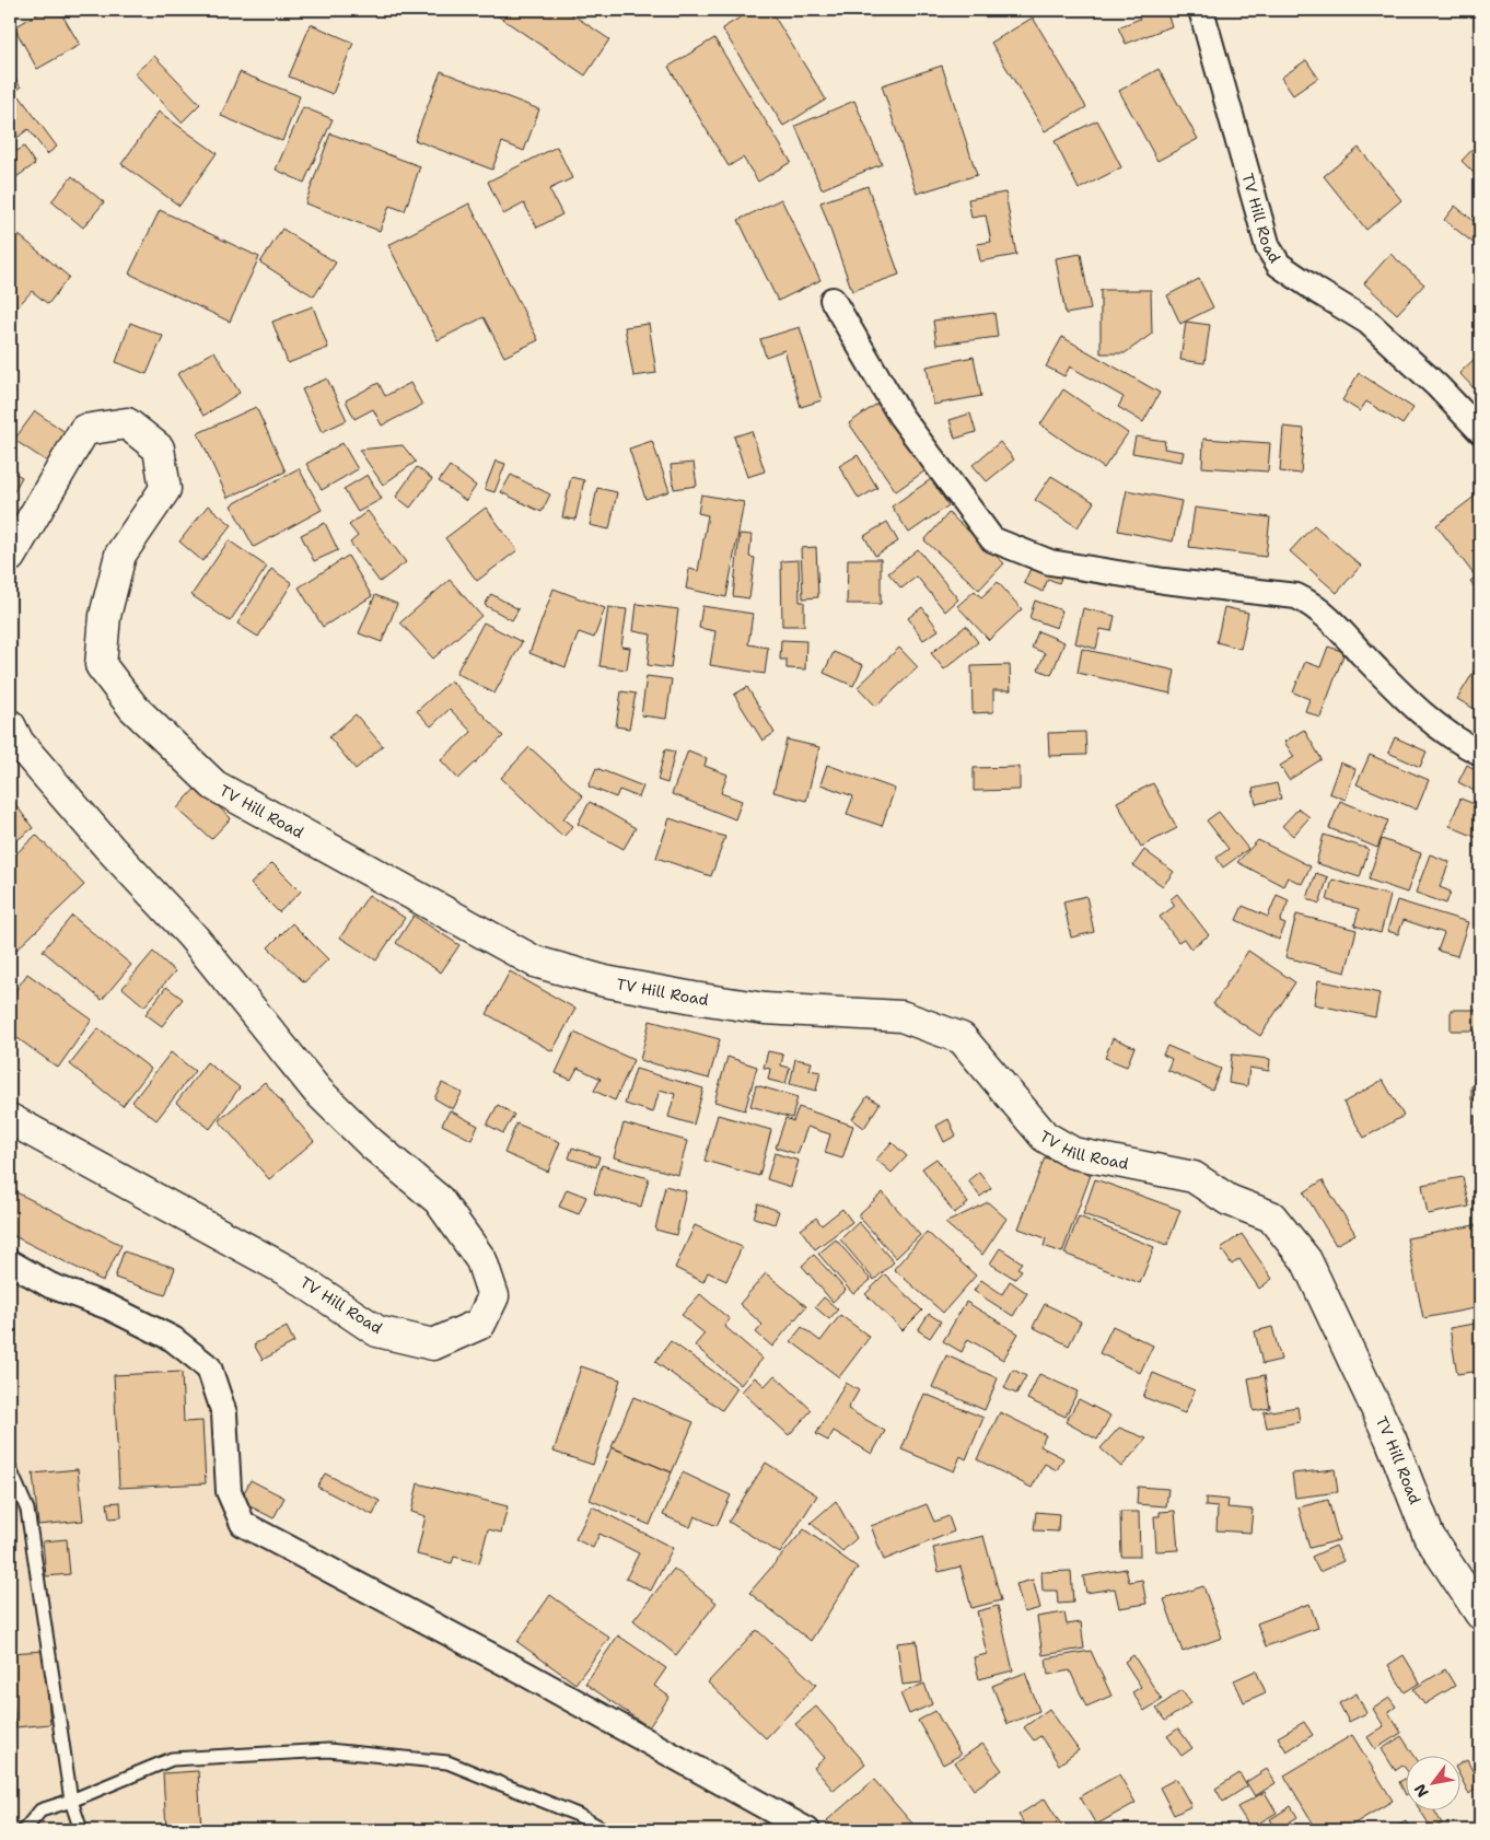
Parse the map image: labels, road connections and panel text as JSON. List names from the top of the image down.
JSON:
{
  "streets": {
    "street": ["TV Hill Road"]
  },
  "north": "bottom left"
}
